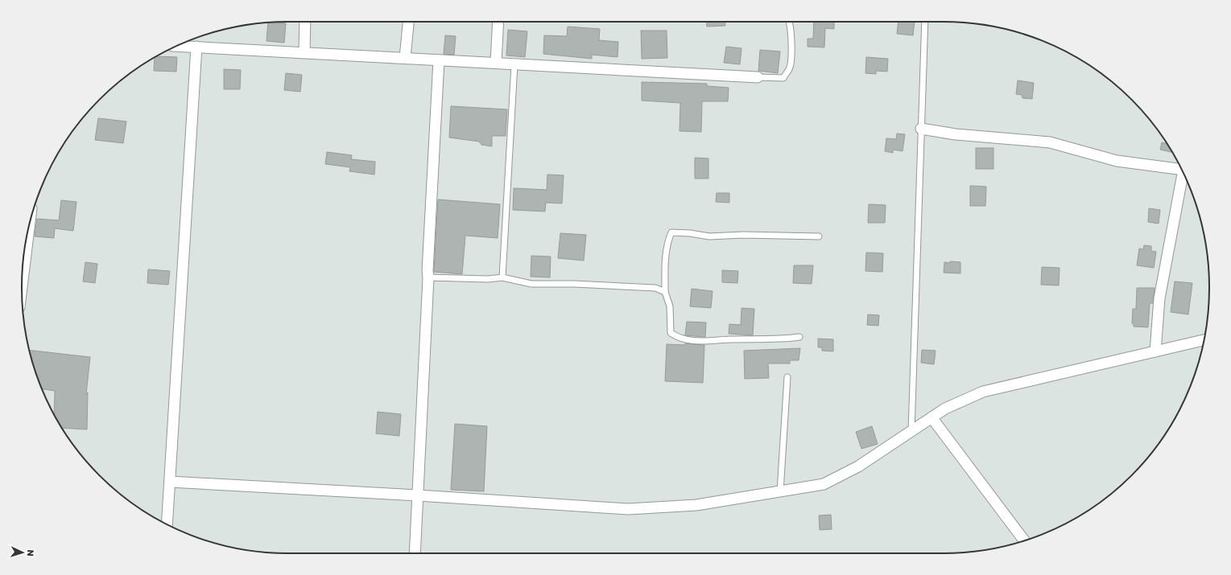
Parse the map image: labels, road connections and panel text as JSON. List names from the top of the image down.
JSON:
{
  "north": "right"
}
